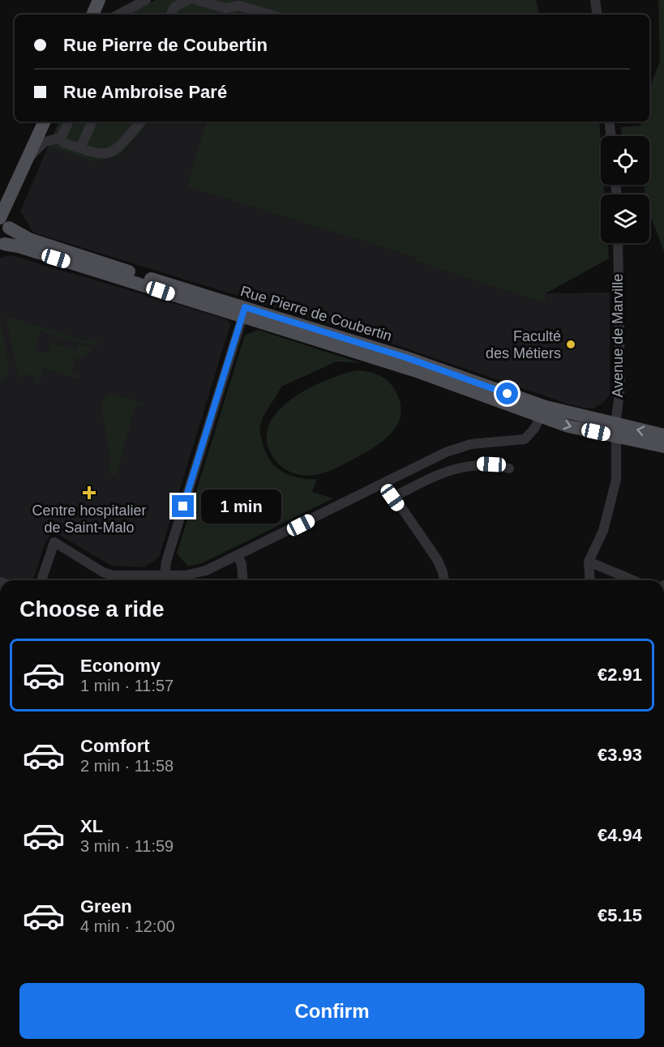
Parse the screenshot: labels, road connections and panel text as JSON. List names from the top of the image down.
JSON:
{
  "streets": {
    "main road": ["Rue Pierre de Coubertin"],
    "street": ["Avenue de Marville"]
  },
  "crossings": [
    ["Rue Pierre de Coubertin", "Avenue de Marville"]
  ],
  "places": {
    "other": ["Faculté des Métiers"],
    "health": ["Centre hospitalier de Saint-Malo"]
  },
  "page": {
    "banner": ["Rue Pierre de Coubertin", "Rue Ambroise Paré"],
    "bubble": "1 min",
    "heading": "Choose a ride",
    "list": [
      {
        "name": "Economy",
        "note": "1 min · 11:57",
        "value": "€2.91"
      },
      {
        "name": "Comfort",
        "note": "2 min · 11:58",
        "value": "€3.93"
      },
      {
        "name": "XL",
        "note": "3 min · 11:59",
        "value": "€4.94"
      },
      {
        "name": "Green",
        "note": "4 min · 12:00",
        "value": "€5.15"
      }
    ],
    "buttons": "Confirm"
  }
}
